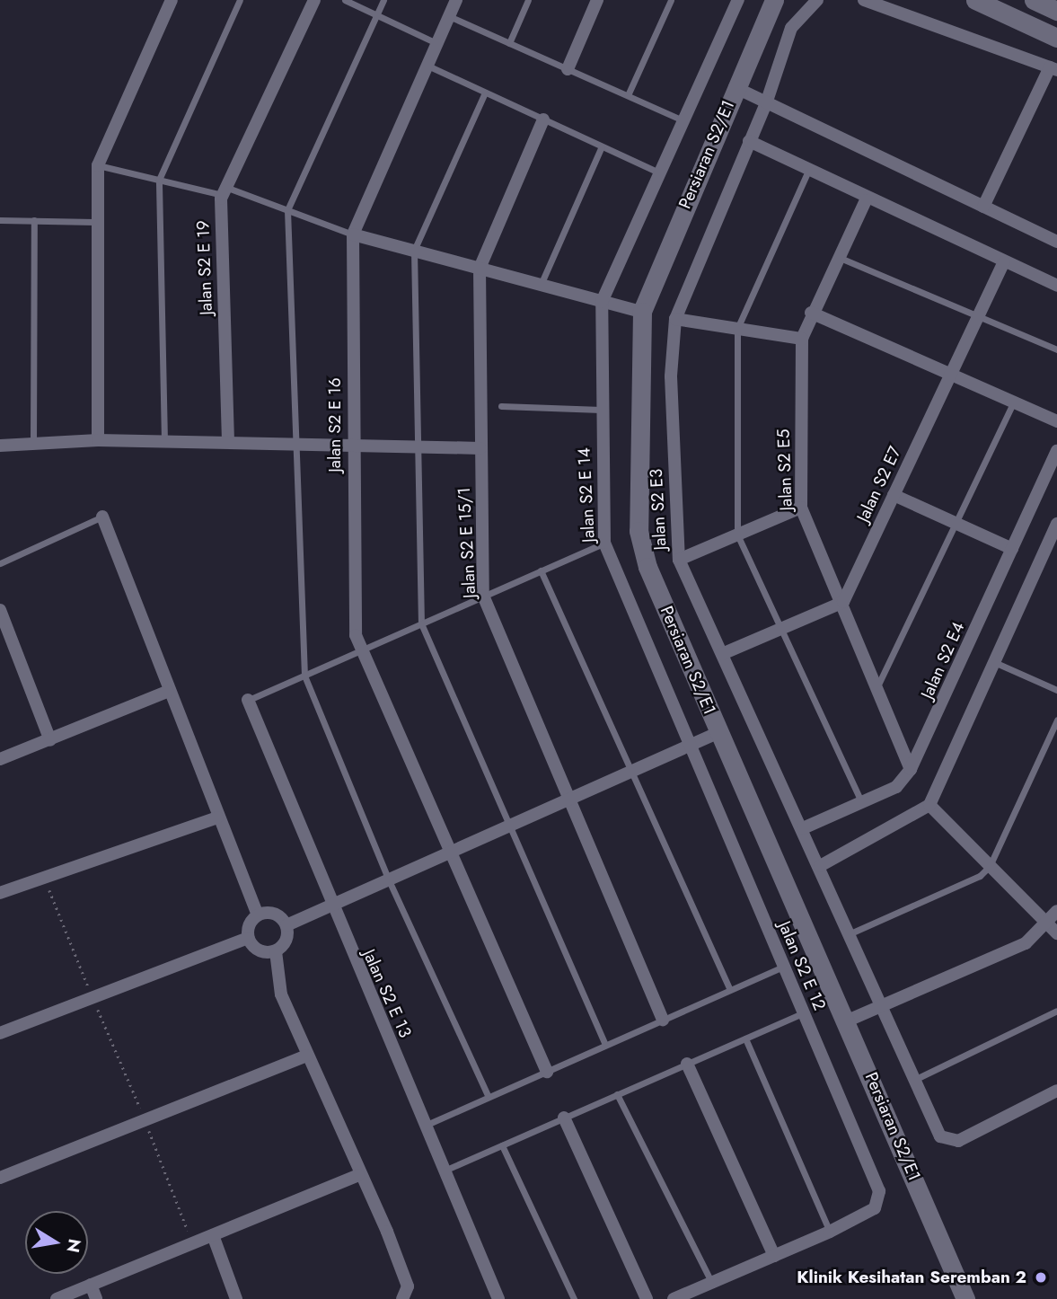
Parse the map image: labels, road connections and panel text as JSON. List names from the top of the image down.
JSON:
{
  "streets": {
    "street": [
      "Persiaran S2/E1",
      "Jalan S2 E 19",
      "Jalan S2 E 16",
      "Jalan S2 E5",
      "Jalan S2 E7",
      "Jalan S2 E 14",
      "Jalan S2 E3",
      "Jalan S2 E 15/1",
      "Jalan S2 E4",
      "Jalan S2 E 12",
      "Jalan S2 E 13"
    ]
  },
  "crossings": [
    ["Jalan S2 E5", "Jalan S2 E7"],
    ["Jalan S2 E5", "Jalan S2 E4"],
    ["Jalan S2 E 14", "Jalan S2 E 12"],
    ["Jalan S2 E3", "Jalan S2 E4"]
  ],
  "places": ["Klinik Kesihatan Seremban 2"],
  "north": "right"
}
